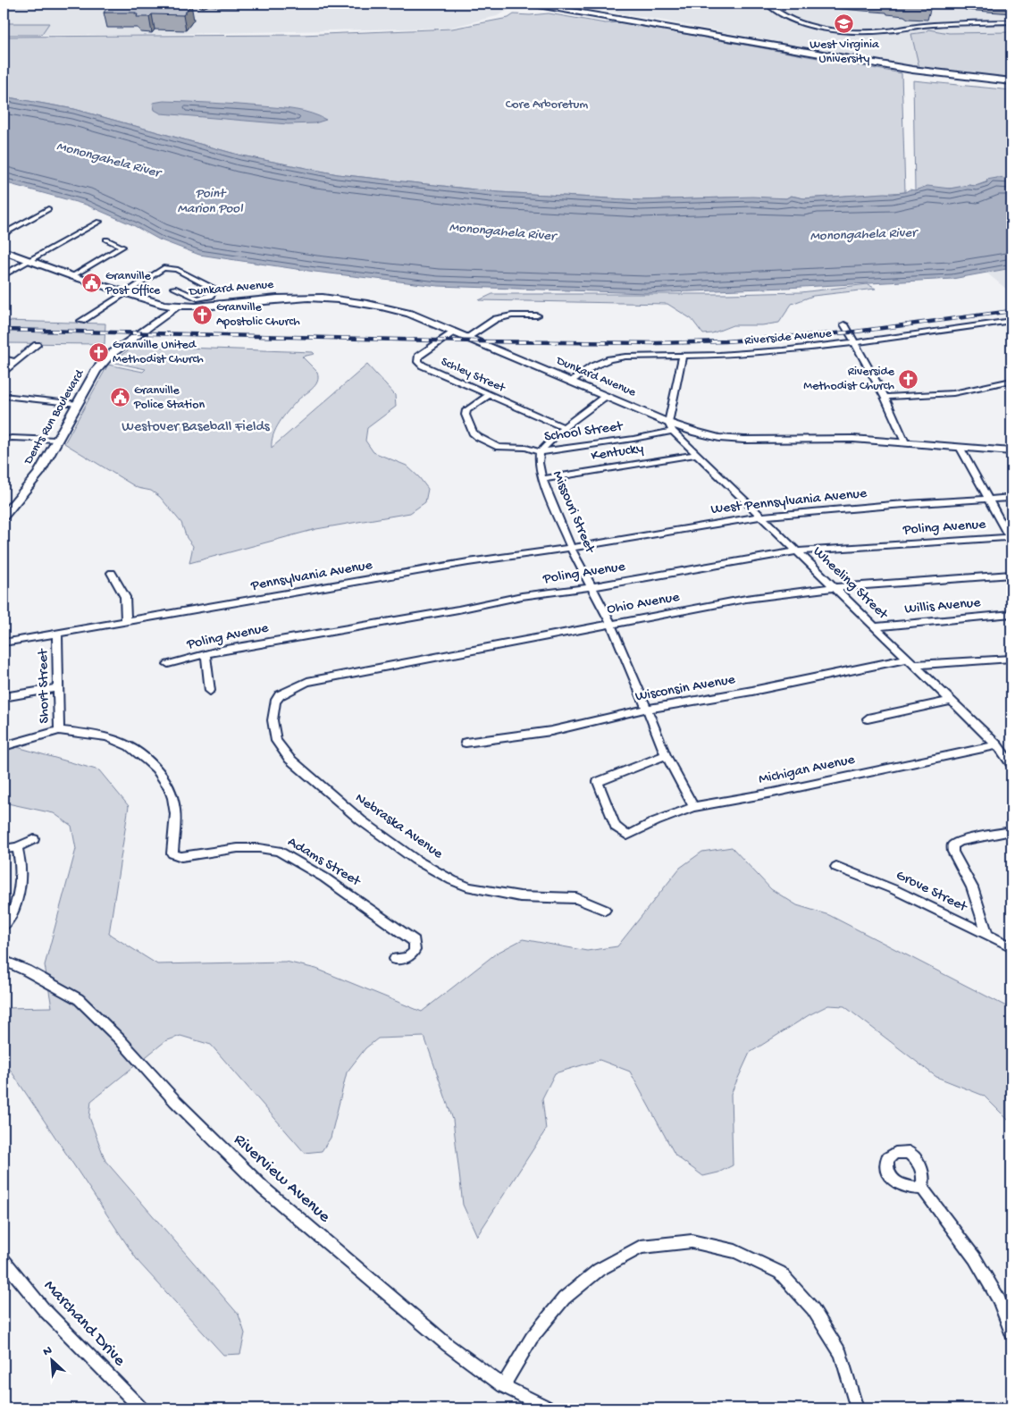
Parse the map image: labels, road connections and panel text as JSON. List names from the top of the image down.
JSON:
{
  "streets": {
    "main road": ["Dunkard Avenue"],
    "street": [
      "Riverside Avenue",
      "Schley Street",
      "Dents Run Boulevard",
      "School Street",
      "Kentucky",
      "West Pennsylvania Avenue",
      "Missouri Street",
      "Poling Avenue",
      "Pennsylvania Avenue",
      "Wheeling Street",
      "Ohio Avenue",
      "Willis Avenue",
      "Short Street",
      "Wisconsin Avenue",
      "Michigan Avenue",
      "Nebraska Avenue",
      "Adams Street",
      "Grove Street",
      "Riverview Avenue",
      "Marchand Drive"
    ]
  },
  "crossings": [
    ["Dunkard Avenue", "Riverside Avenue"],
    ["Dunkard Avenue", "Schley Street"],
    ["Dunkard Avenue", "Dents Run Boulevard"],
    ["Dunkard Avenue", "School Street"],
    ["Dunkard Avenue", "Wheeling Street"],
    ["Schley Street", "School Street"],
    ["School Street", "Missouri Street"],
    ["School Street", "Wheeling Street"],
    ["Kentucky", "Missouri Street"],
    ["Kentucky", "Wheeling Street"],
    ["West Pennsylvania Avenue", "Missouri Street"],
    ["West Pennsylvania Avenue", "Pennsylvania Avenue"],
    ["West Pennsylvania Avenue", "Wheeling Street"],
    ["Missouri Street", "Poling Avenue"],
    ["Missouri Street", "Pennsylvania Avenue"],
    ["Missouri Street", "Ohio Avenue"],
    ["Missouri Street", "Wisconsin Avenue"],
    ["Missouri Street", "Michigan Avenue"],
    ["Poling Avenue", "Wheeling Street"],
    ["Pennsylvania Avenue", "Short Street"],
    ["Wheeling Street", "Ohio Avenue"],
    ["Wheeling Street", "Willis Avenue"],
    ["Wheeling Street", "Wisconsin Avenue"],
    ["Wheeling Street", "Michigan Avenue"],
    ["Ohio Avenue", "Nebraska Avenue"],
    ["Short Street", "Adams Street"]
  ],
  "water": ["Monongahela River", "Point Marion Pool"],
  "parks": ["Core Arboretum", "Westover Baseball Fields"],
  "places": {
    "school or university": ["West Virginia University"],
    "public building": ["Granville Post Office", "Granville Police Station"],
    "church": ["Granville Apostolic Church", "Granville United Methodist Church", "Riverside Methodist Church"]
  },
  "north": "top left"
}
